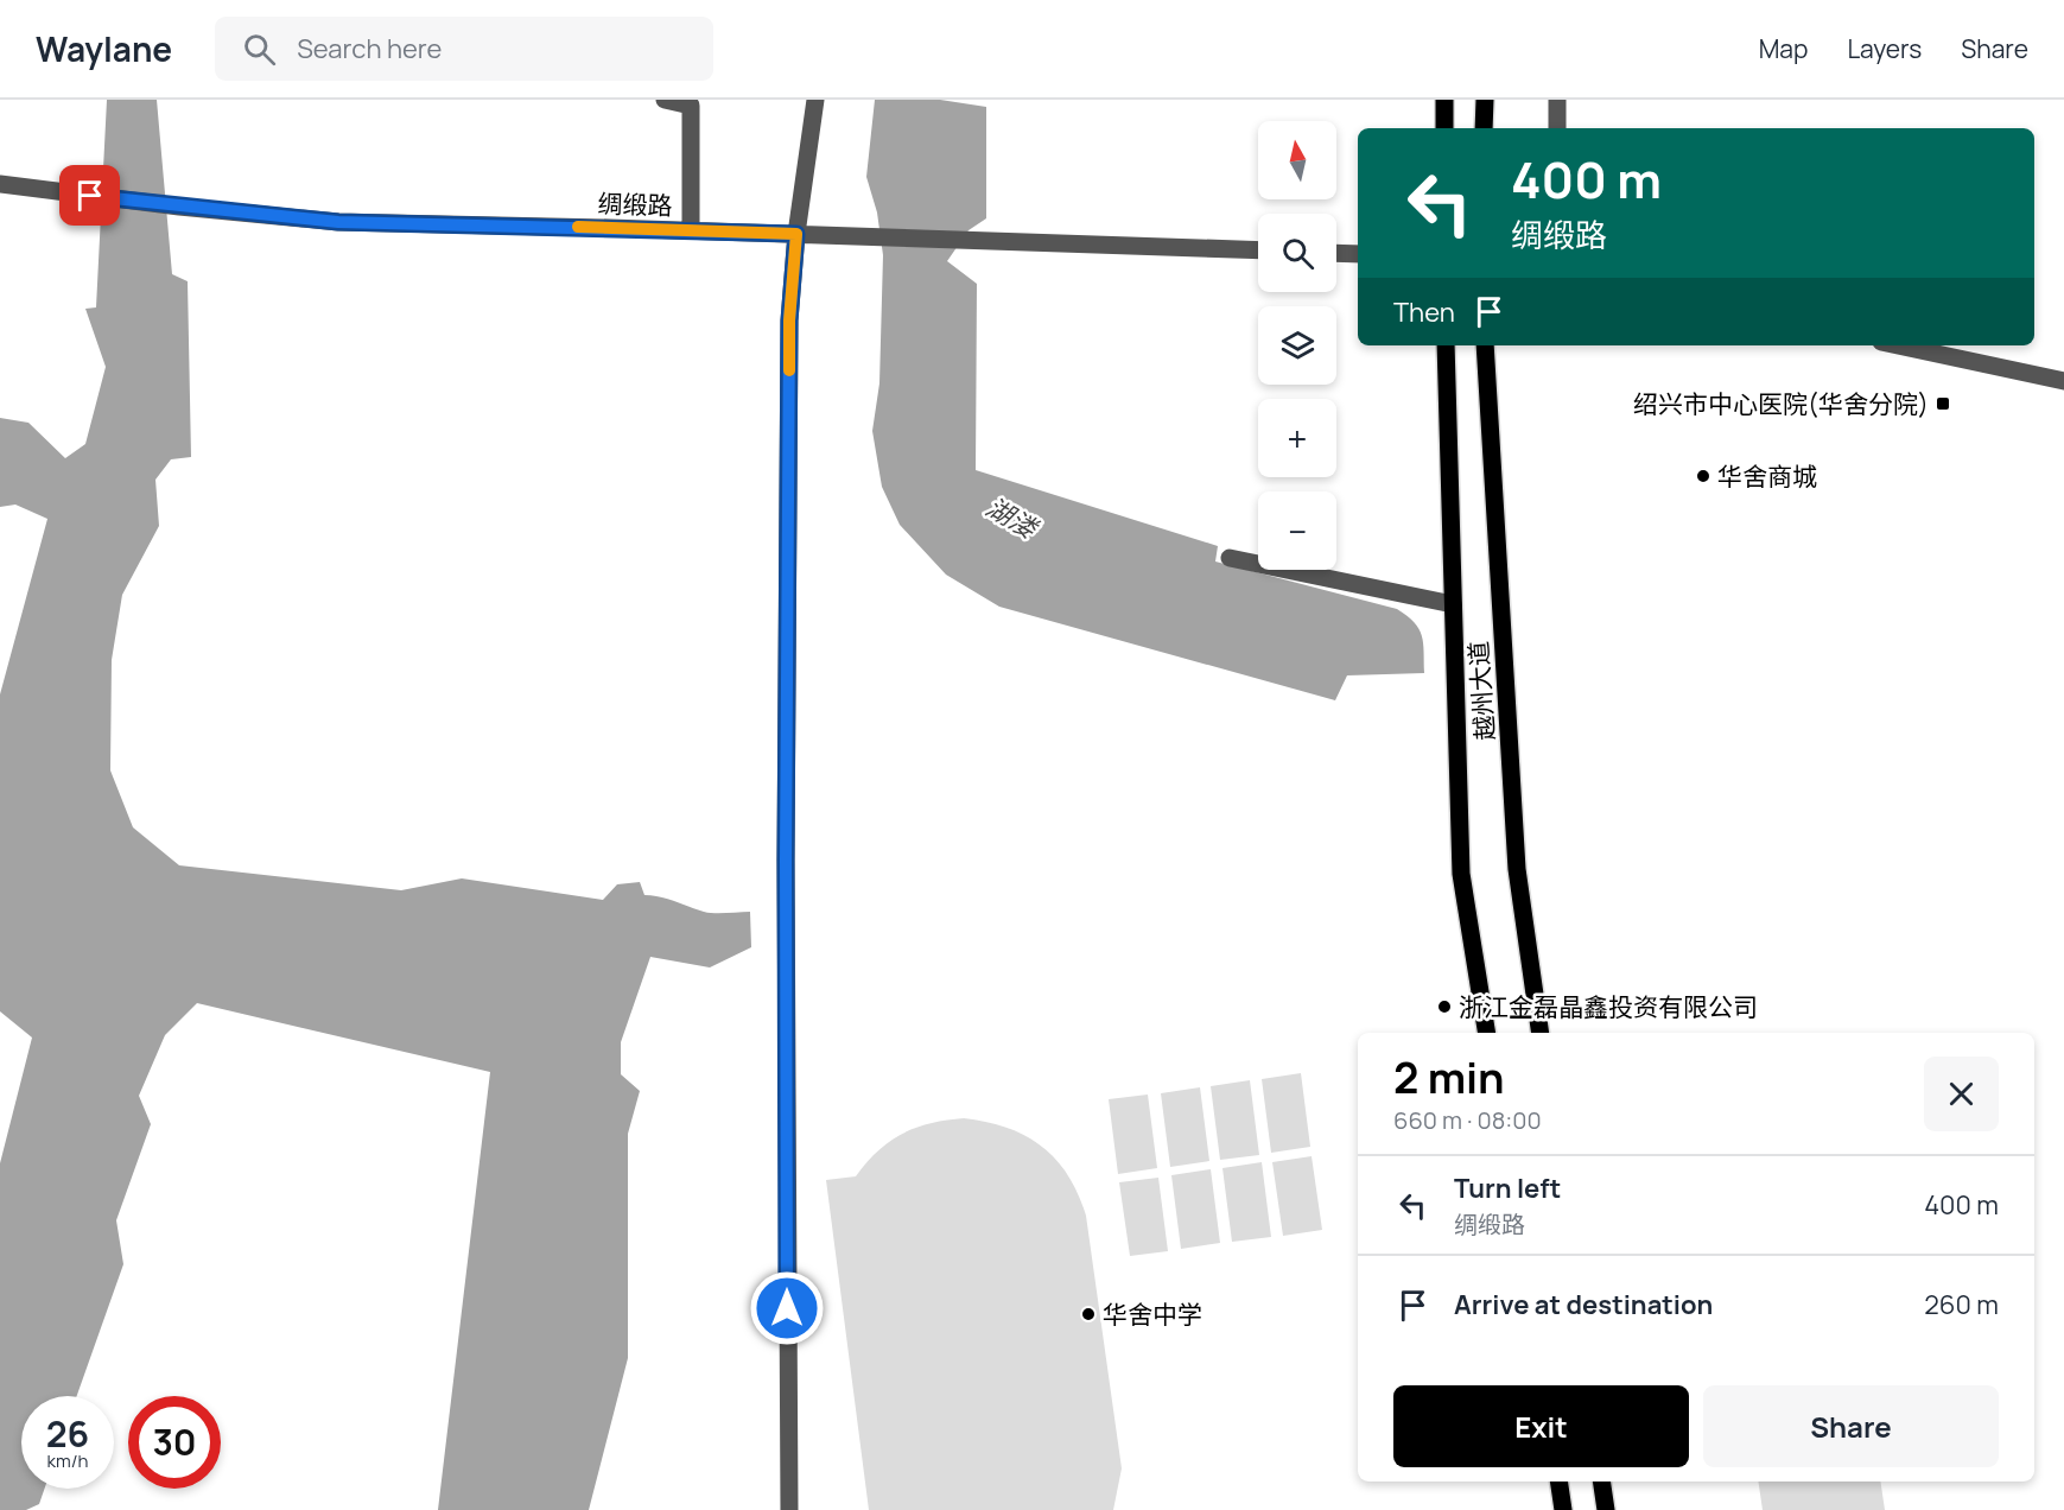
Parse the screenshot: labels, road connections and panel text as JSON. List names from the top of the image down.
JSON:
{
  "streets": {
    "main road": ["越州大道"],
    "street": ["绸缎路"]
  },
  "water": ["湖溇"],
  "places": {
    "transit": ["绍兴市中心医院(华舍分院)"],
    "other": ["华舍商城", "浙江金磊晶鑫投资有限公司", "华舍中学"]
  },
  "north": "top",
  "page": {
    "header": "Waylane",
    "search": "Search here",
    "nav": ["Map", "Layers", "Share"],
    "map_buttons": ["+", "−"],
    "turn": ["400 m", "绸缎路"],
    "then": "Then",
    "heading": ["2 min", "660 m · 08:00"],
    "list": [
      {
        "name": "Turn left",
        "note": "绸缎路",
        "value": "400 m"
      },
      {
        "name": "Arrive at destination",
        "value": "260 m"
      }
    ],
    "buttons": ["Exit", "Share"],
    "speed": "26 km/h",
    "limit": "30"
  }
}
